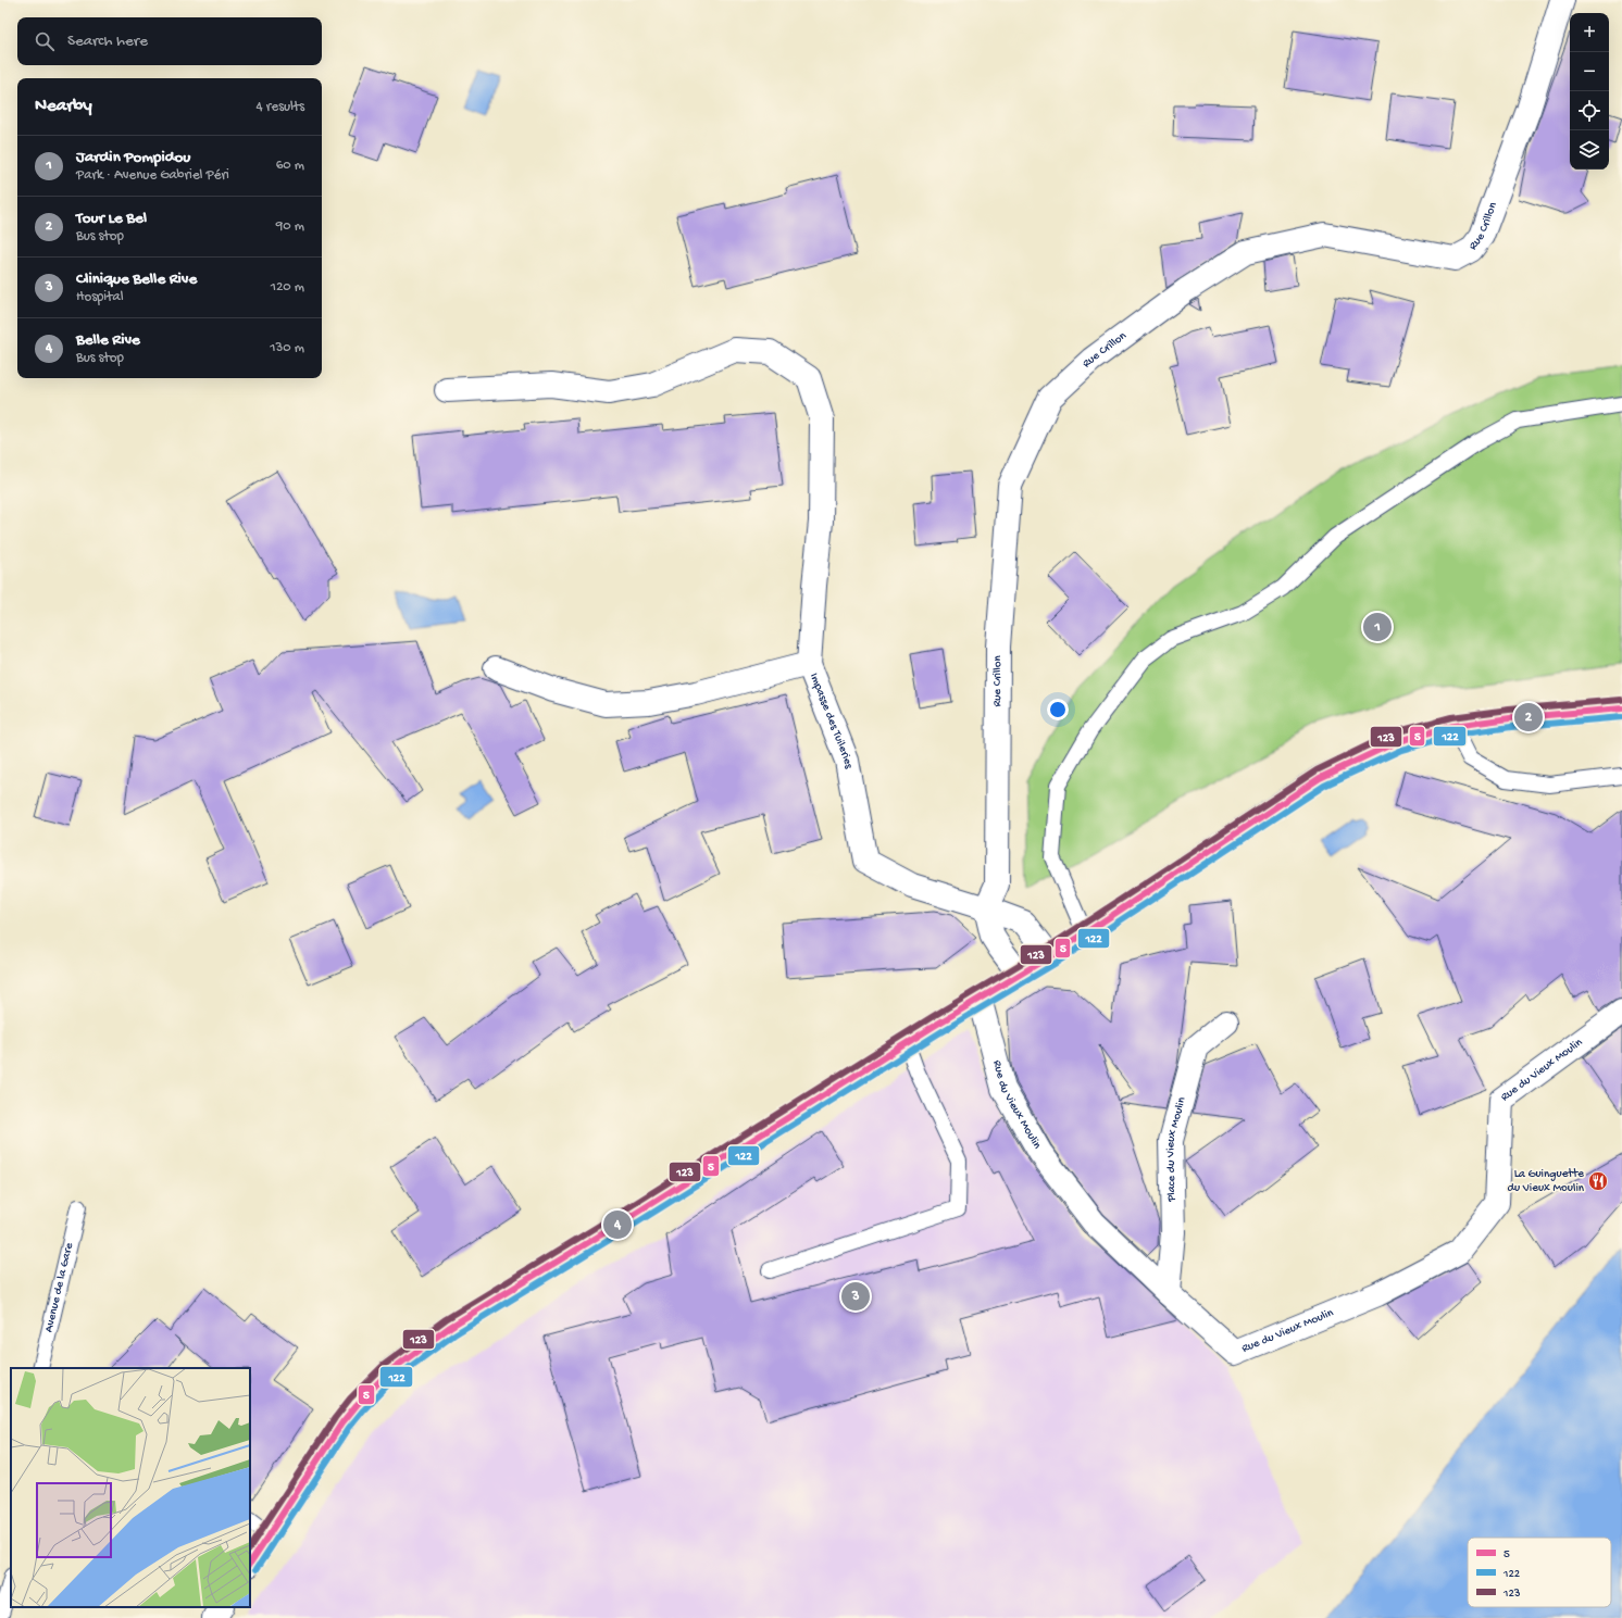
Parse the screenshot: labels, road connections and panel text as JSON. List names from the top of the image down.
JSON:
{
  "streets": {
    "street": [
      "Rue Crillon",
      "Impasse des Tuileries",
      "Rue du Vieux Moulin",
      "Place du Vieux Moulin"
    ],
    "lane": ["Avenue de la Gare"]
  },
  "crossings": [
    ["Rue Crillon", "Impasse des Tuileries"],
    ["Rue du Vieux Moulin", "Place du Vieux Moulin"]
  ],
  "places": {
    "restaurant": ["La Guinguette du Vieux Moulin"]
  },
  "lines": ["transit line 123", "transit line 5", "transit line 122"],
  "legend": ["5", "122", "123"],
  "page": {
    "map_buttons": ["+", "−"],
    "search": "Search here",
    "heading": ["Nearby", "4 results"],
    "list": [
      {
        "mark": "1",
        "name": "Jardin Pompidou",
        "note": "Park · Avenue Gabriel Péri",
        "value": "60 m"
      },
      {
        "mark": "2",
        "name": "Tour Le Bel",
        "note": "Bus stop",
        "value": "90 m"
      },
      {
        "mark": "3",
        "name": "Clinique Belle Rive",
        "note": "Hospital",
        "value": "120 m"
      },
      {
        "mark": "4",
        "name": "Belle Rive",
        "note": "Bus stop",
        "value": "130 m"
      }
    ],
    "pins": [
      "1",
      "2",
      "4",
      "3"
    ]
  }
}
